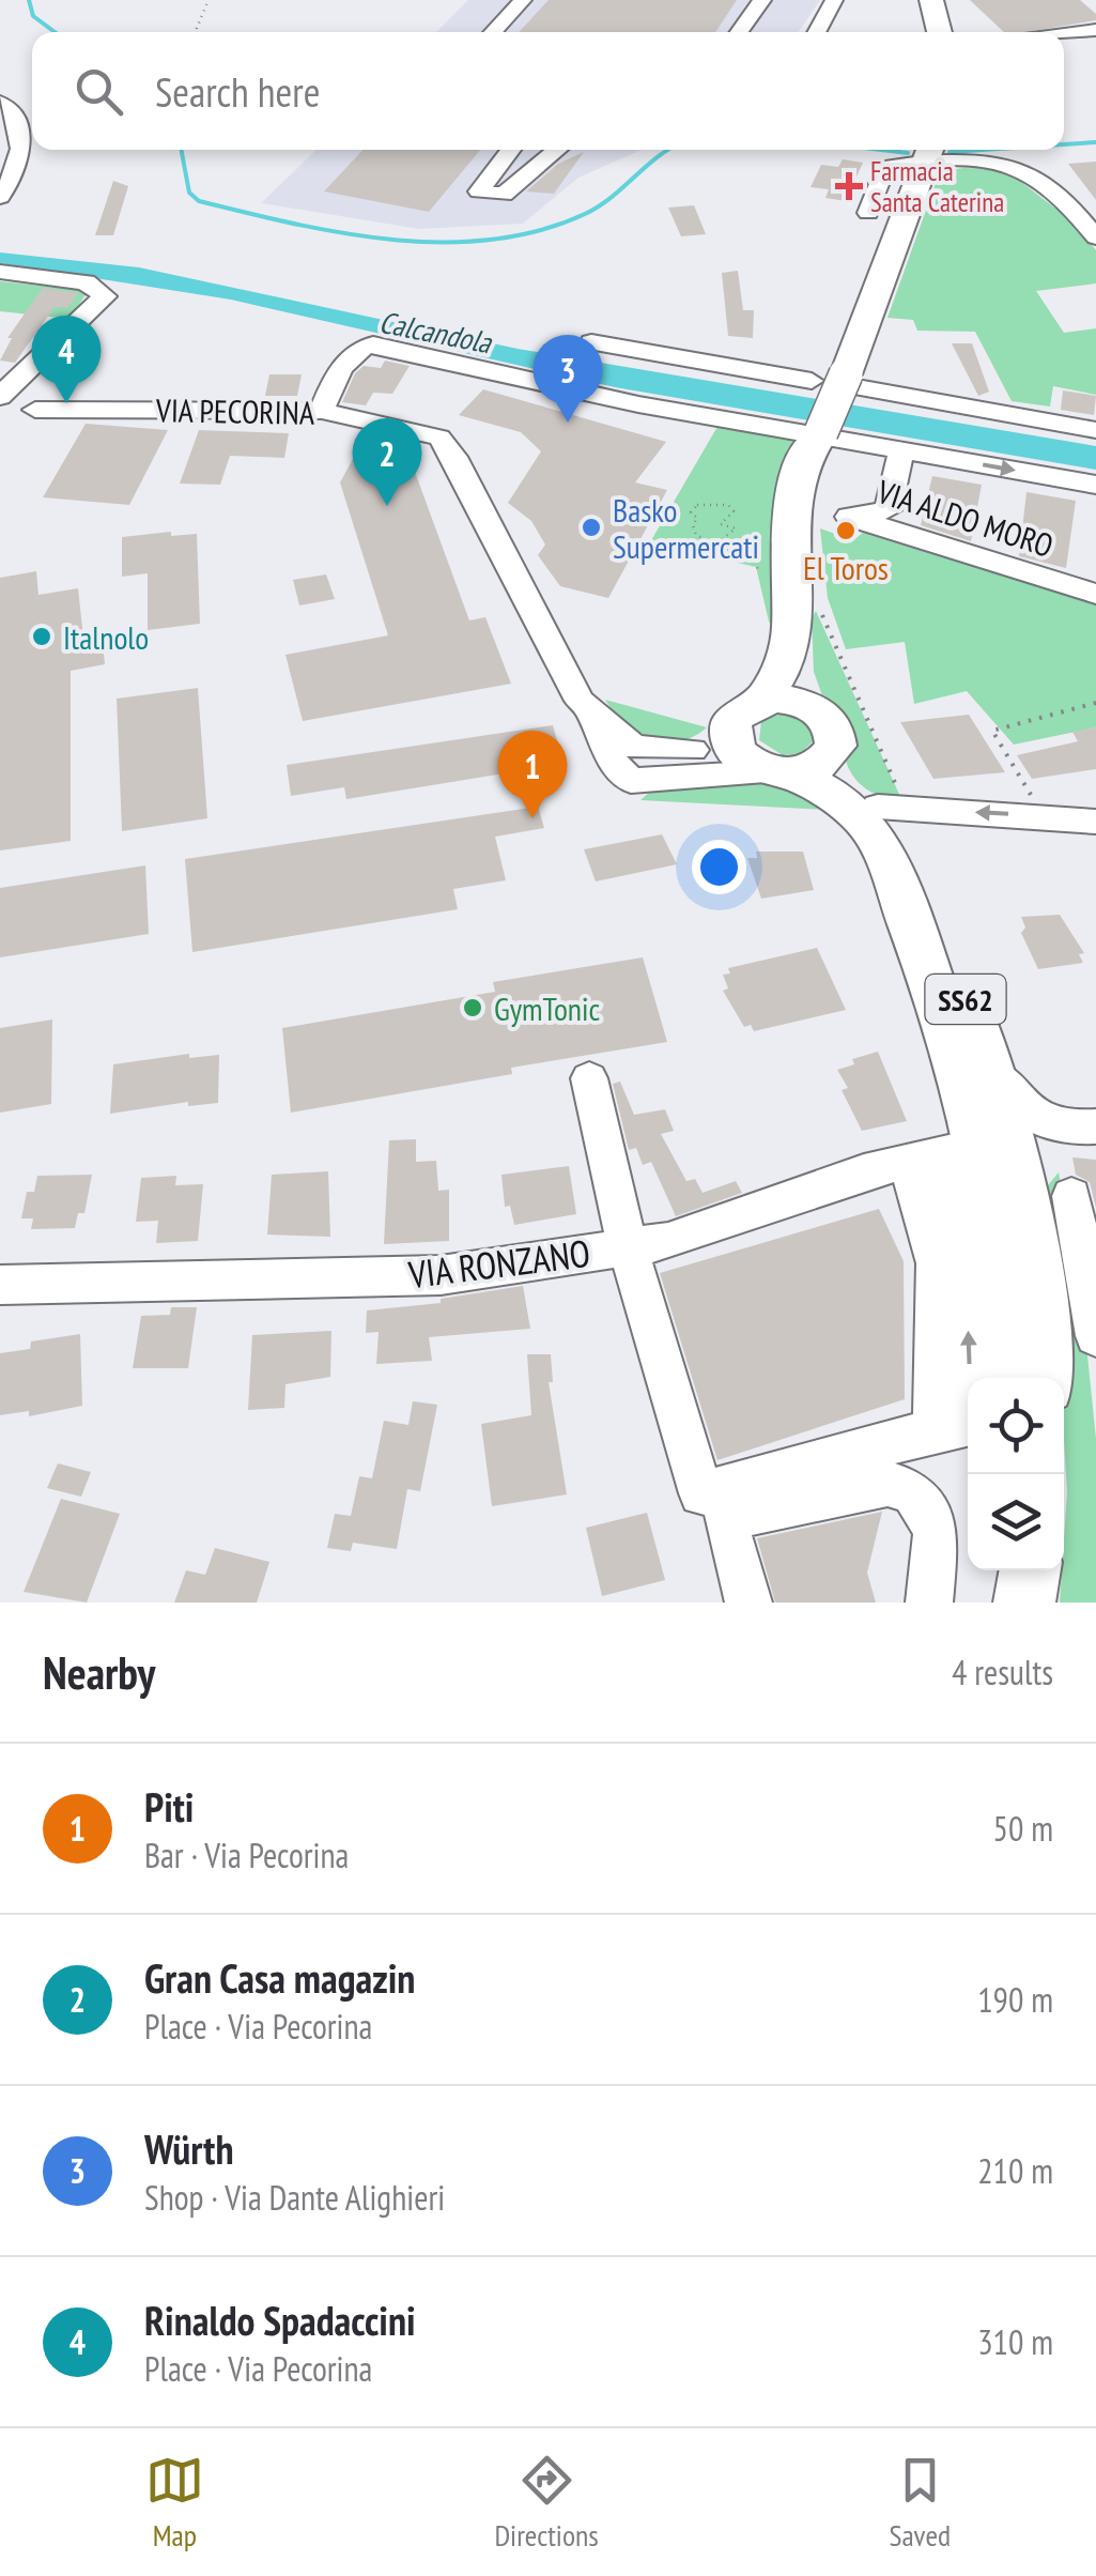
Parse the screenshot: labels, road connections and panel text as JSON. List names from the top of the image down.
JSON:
{
  "streets": {
    "main road": ["SS62"],
    "street": ["VIA PECORINA", "VIA ALDO MORO", "VIA RONZANO"]
  },
  "water": ["Calcandola"],
  "places": {
    "health": ["Farmacia Santa Caterina"],
    "other": [
      "Basko Supermercati",
      "El Toros",
      "Italnolo",
      "GymTonic"
    ]
  },
  "page": {
    "search": "Search here",
    "pins": [
      "4",
      "3",
      "2",
      "1"
    ],
    "heading": ["Nearby", "4 results"],
    "list": [
      {
        "mark": "1",
        "name": "Piti",
        "note": "Bar · Via Pecorina",
        "value": "50 m"
      },
      {
        "mark": "2",
        "name": "Gran Casa magazin",
        "note": "Place · Via Pecorina",
        "value": "190 m"
      },
      {
        "mark": "3",
        "name": "Würth",
        "note": "Shop · Via Dante Alighieri",
        "value": "210 m"
      },
      {
        "mark": "4",
        "name": "Rinaldo Spadaccini",
        "note": "Place · Via Pecorina",
        "value": "310 m"
      }
    ],
    "nav": ["Map", "Directions", "Saved"]
  }
}
